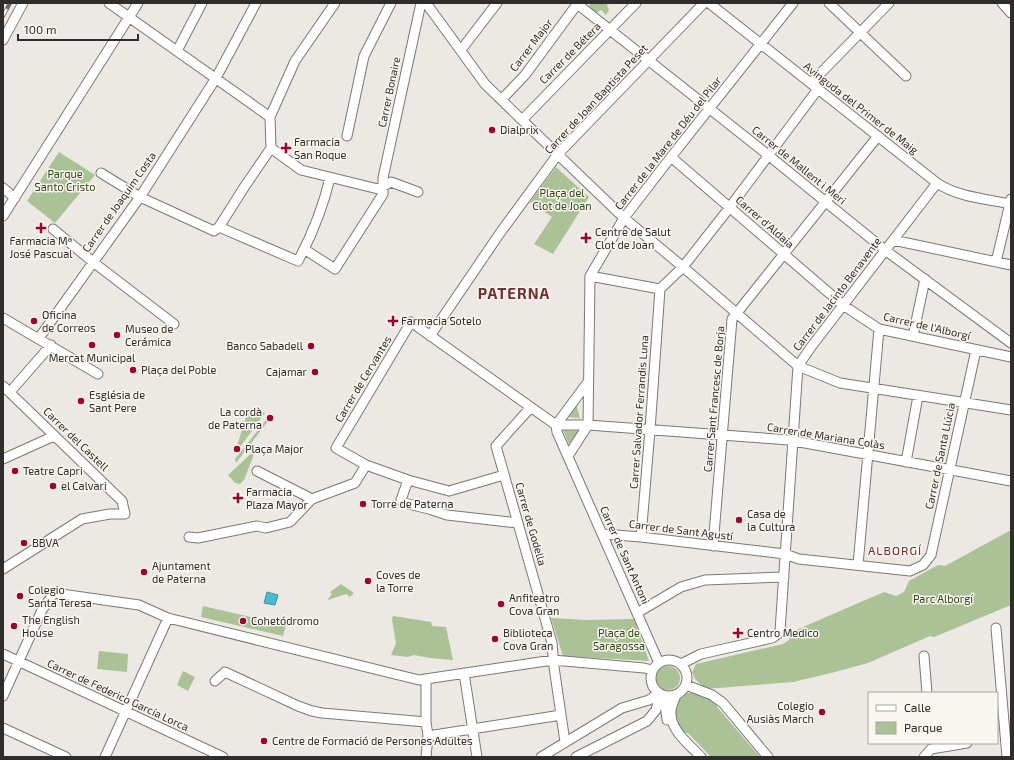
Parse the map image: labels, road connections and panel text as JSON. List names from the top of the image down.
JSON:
{
  "streets": {
    "street": [
      "Carrer Major",
      "Carrer de Bétera",
      "Carrer Bonaire",
      "Carrer de Joan Baptista Peset",
      "Avinguda del Primer de Maig",
      "Carrer de la Mare de Déu del Pilar",
      "Carrer de Mallent i Meri",
      "Carrer de Joaquim Costa",
      "Carrer d'Aldaia",
      "Carrer de Jacinto Benavente",
      "Carrer de l'Alborgí",
      "Carrer de Cervantes",
      "Carrer Sant Francesc de Borja",
      "Carrer Salvador Ferrandis Luna",
      "Carrer de Mariana Colàs",
      "Carrer del Castell",
      "Carrer de Santa Llúcia",
      "Carrer de Godella",
      "Carrer de Sant Agustí",
      "Carrer de Sant Antoni",
      "Carrer de Federico García Lorca"
    ]
  },
  "crossings": [
    ["Carrer Major", "Carrer de Mallent i Meri"],
    ["Carrer de Bétera", "Carrer de Mallent i Meri"],
    ["Carrer de Joan Baptista Peset", "Carrer de Mallent i Meri"],
    ["Carrer de Joan Baptista Peset", "Carrer de Cervantes"],
    ["Avinguda del Primer de Maig", "Carrer de la Mare de Déu del Pilar"],
    ["Avinguda del Primer de Maig", "Carrer de Jacinto Benavente"],
    ["Avinguda del Primer de Maig", "Carrer Sant Francesc de Borja"],
    ["Carrer de la Mare de Déu del Pilar", "Carrer de Mallent i Meri"],
    ["Carrer de la Mare de Déu del Pilar", "Carrer d'Aldaia"],
    ["Carrer de la Mare de Déu del Pilar", "Carrer de Mariana Colàs"],
    ["Carrer de Mallent i Meri", "Carrer de Jacinto Benavente"],
    ["Carrer de Mallent i Meri", "Carrer Sant Francesc de Borja"],
    ["Carrer d'Aldaia", "Carrer de Jacinto Benavente"],
    ["Carrer d'Aldaia", "Carrer de l'Alborgí"],
    ["Carrer d'Aldaia", "Carrer Sant Francesc de Borja"],
    ["Carrer de Jacinto Benavente", "Carrer de l'Alborgí"],
    ["Carrer de Jacinto Benavente", "Carrer de Mariana Colàs"],
    ["Carrer de Jacinto Benavente", "Carrer de Sant Agustí"],
    ["Carrer de Jacinto Benavente", "Carrer de Sant Antoni"],
    ["Carrer de l'Alborgí", "Carrer de Santa Llúcia"],
    ["Carrer Sant Francesc de Borja", "Carrer de Mariana Colàs"],
    ["Carrer Sant Francesc de Borja", "Carrer de Sant Agustí"],
    ["Carrer Salvador Ferrandis Luna", "Carrer de Mariana Colàs"],
    ["Carrer Salvador Ferrandis Luna", "Carrer de Sant Agustí"],
    ["Carrer de Mariana Colàs", "Carrer de Santa Llúcia"],
    ["Carrer de Mariana Colàs", "Carrer de Sant Antoni"],
    ["Carrer de Santa Llúcia", "Carrer de Sant Agustí"],
    ["Carrer de Sant Agustí", "Carrer de Sant Antoni"]
  ],
  "districts": ["PATERNA", "ALBORGÍ"],
  "parks": [
    "Parque Santo Cristo",
    "Plaça del Clot de Joan",
    "Parc Alborgí",
    "Plaça de Saragossa"
  ],
  "places": {
    "other": [
      "Dialprix",
      "Oficina de Correos",
      "Museo de Cerámica",
      "Mercat Municipal",
      "Banco Sabadell",
      "Plaça del Poble",
      "Cajamar",
      "Església de Sant Pere",
      "La cordà de Paterna",
      "Plaça Major",
      "Teatre Capri",
      "el Calvari",
      "Torre de Paterna",
      "Casa de la Cultura",
      "BBVA",
      "Ajuntament de Paterna",
      "Coves de la Torre",
      "Colegio Santa Teresa",
      "Anfiteatro Cova Gran",
      "Cohetódromo",
      "The English House",
      "Biblioteca Cova Gran",
      "Colegio Ausiàs March",
      "Centre de Formació de Persones Adultes"
    ],
    "health": [
      "Farmacia San Roque",
      "Farmacia Mª José Pascual",
      "Centre de Salut Clot de Joan",
      "Farmacia Sotelo",
      "Farmacia Plaza Mayor",
      "Centro Medico"
    ]
  },
  "legend": ["Calle", "Parque"],
  "scale_bar": "100 m"
}
